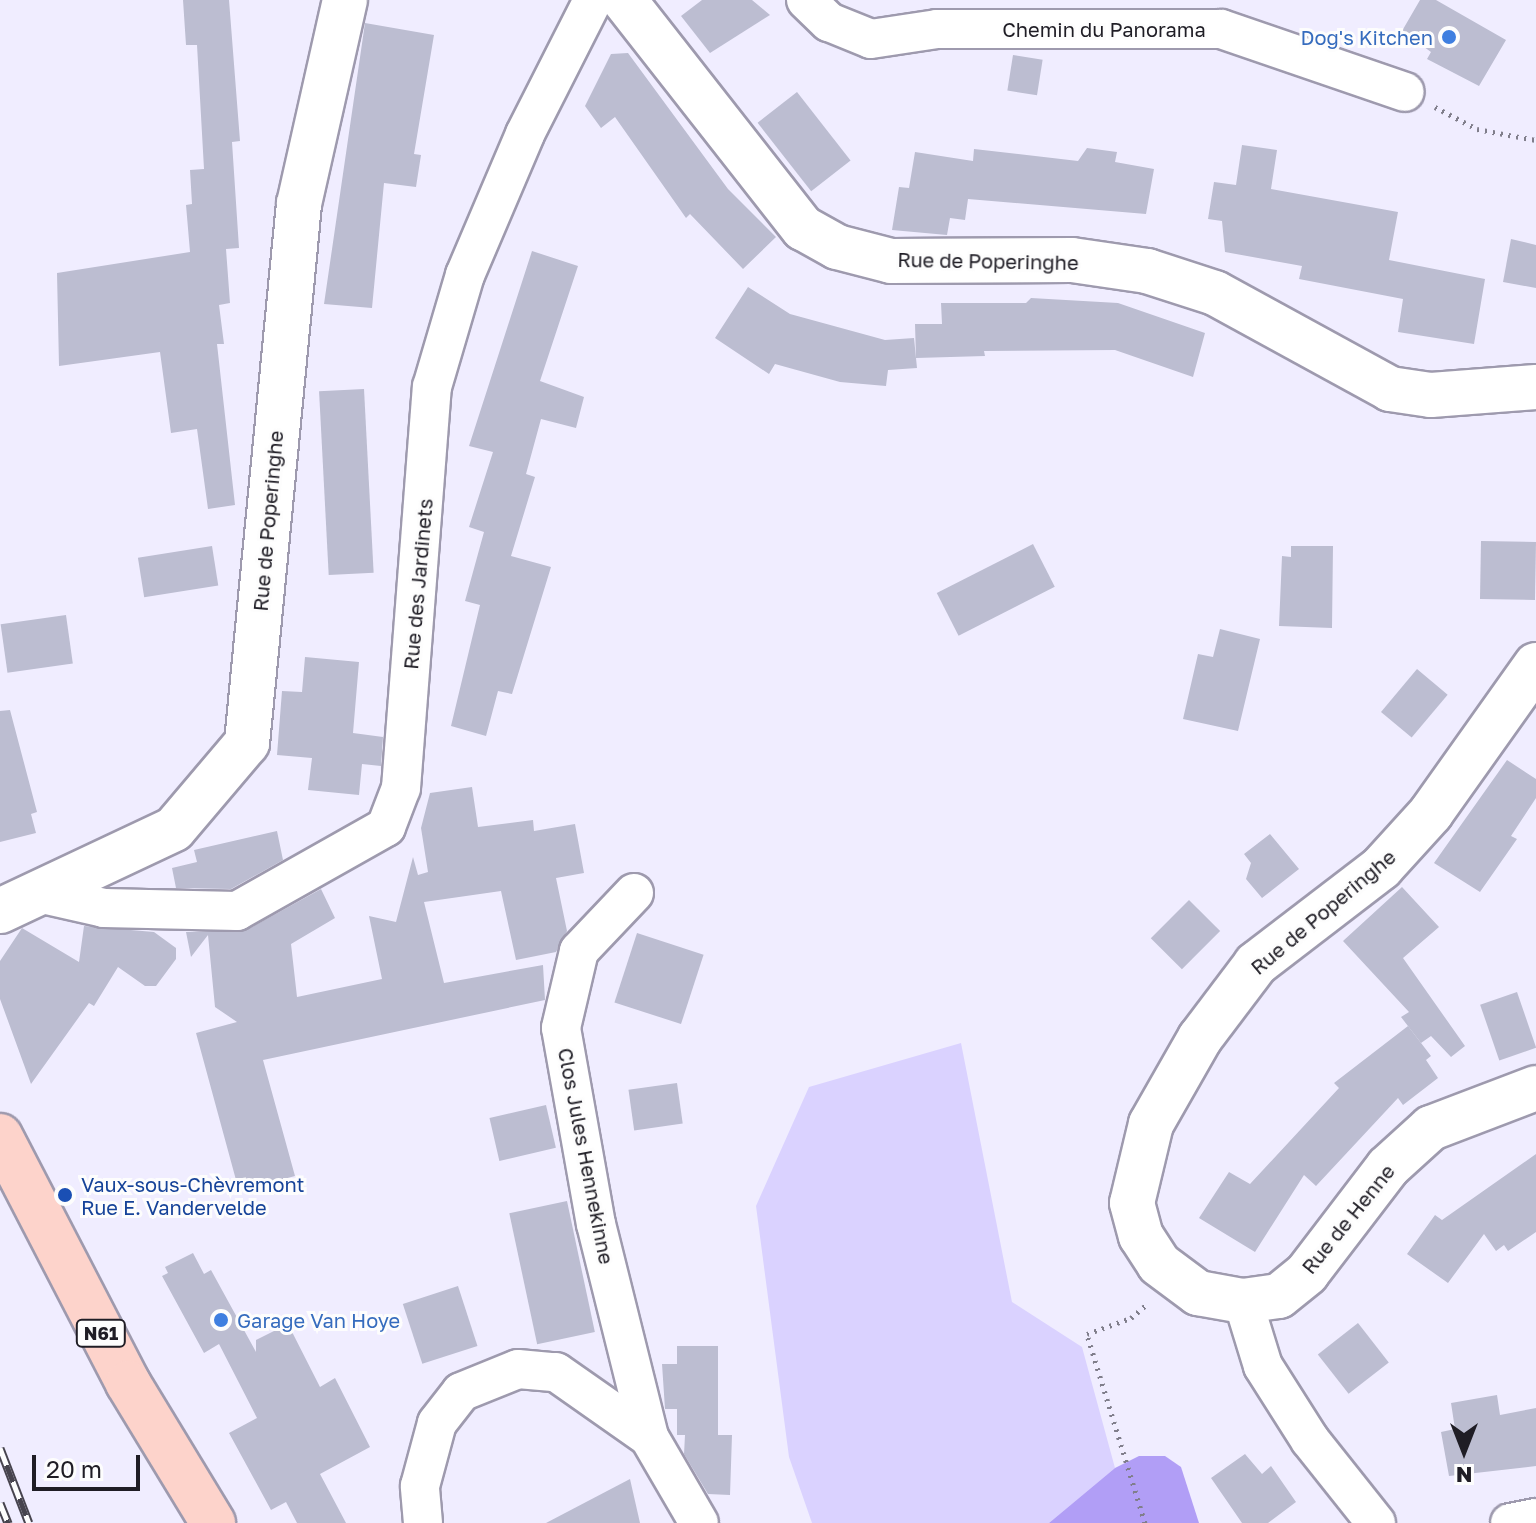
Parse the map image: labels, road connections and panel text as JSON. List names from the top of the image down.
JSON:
{
  "streets": {
    "main road": ["N61"],
    "street": [
      "Chemin du Panorama",
      "Rue de Poperinghe",
      "Rue des Jardinets",
      "Clos Jules Hennekinne",
      "Rue de Henne"
    ]
  },
  "crossings": [
    ["Rue de Poperinghe", "Rue des Jardinets"],
    ["Rue de Poperinghe", "Rue de Henne"]
  ],
  "places": ["Dog's Kitchen", "Vaux-sous-Chèvremont Rue E. Vandervelde", "Garage Van Hoye"],
  "scale_bar": "20 m",
  "north": "bottom"
}
